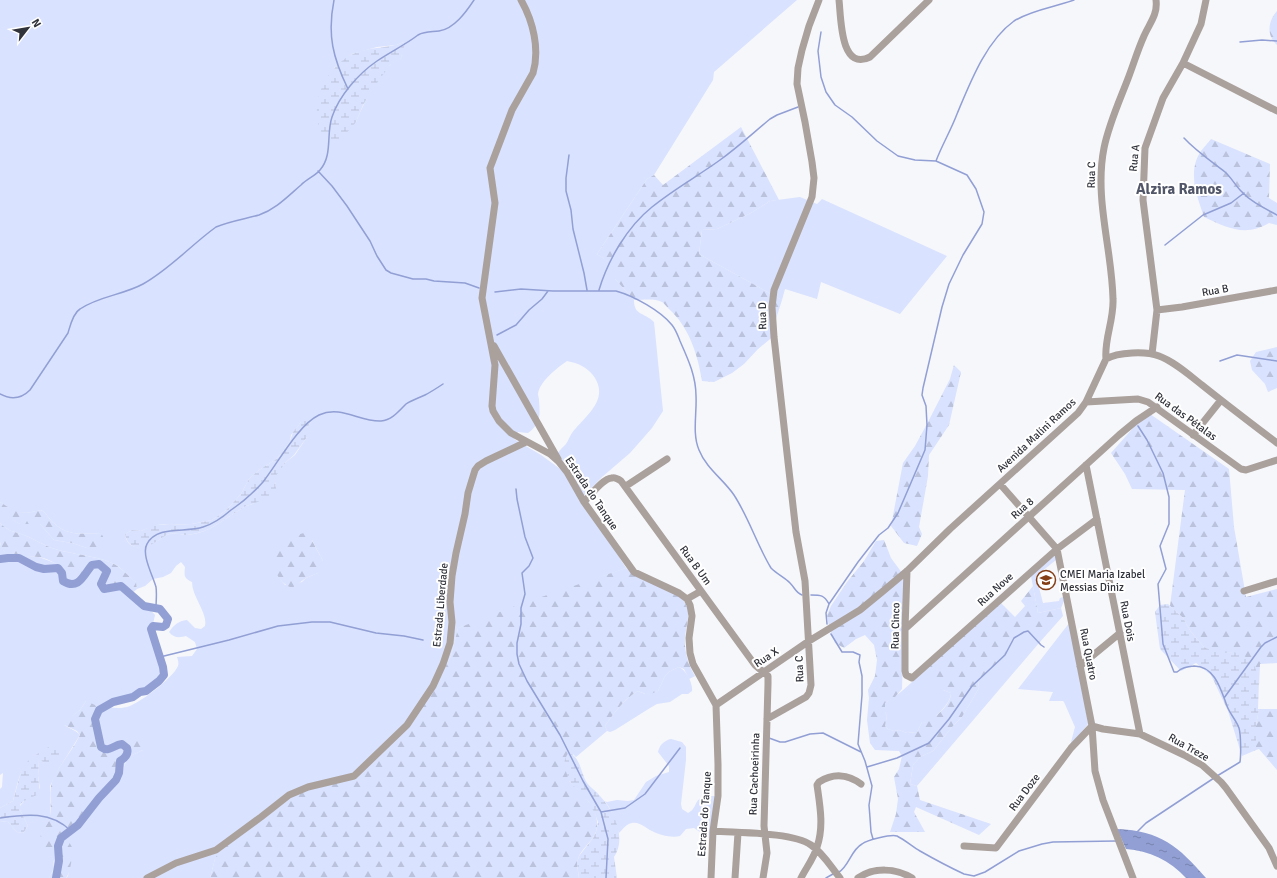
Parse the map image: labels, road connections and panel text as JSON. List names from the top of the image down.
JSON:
{
  "streets": {
    "street": [
      "Rua A",
      "Rua C",
      "Rua B",
      "Rua D",
      "Rua das Pétalas",
      "Avenida Malini Ramos",
      "Estrada do Tanque",
      "Rua 8",
      "Rua B Um",
      "Rua Nove",
      "Estrada Liberdade",
      "Rua Dois",
      "Rua Cinco",
      "Rua Quatro",
      "Rua X",
      "Rua Treze",
      "Rua Cachoeirinha",
      "Rua Doze"
    ]
  },
  "crossings": [
    ["Rua A", "Rua B"],
    ["Rua C", "Rua D"],
    ["Rua C", "Avenida Malini Ramos"],
    ["Rua C", "Rua X"],
    ["Rua C", "Rua Cachoeirinha"],
    ["Rua D", "Rua X"],
    ["Rua das Pétalas", "Avenida Malini Ramos"],
    ["Rua das Pétalas", "Rua 8"],
    ["Avenida Malini Ramos", "Rua Cinco"],
    ["Avenida Malini Ramos", "Rua X"],
    ["Estrada do Tanque", "Estrada Liberdade"],
    ["Estrada do Tanque", "Rua X"],
    ["Rua 8", "Rua Dois"],
    ["Rua 8", "Rua Cinco"],
    ["Rua B Um", "Rua X"],
    ["Rua B Um", "Rua Cachoeirinha"],
    ["Rua Nove", "Rua Dois"],
    ["Rua Nove", "Rua Cinco"],
    ["Rua Nove", "Rua Quatro"],
    ["Rua Dois", "Rua Treze"],
    ["Rua Quatro", "Rua Treze"],
    ["Rua Quatro", "Rua Doze"],
    ["Rua X", "Rua Cachoeirinha"],
    ["Rua Treze", "Rua Doze"]
  ],
  "districts": ["Alzira Ramos"],
  "places": {
    "school or university": ["CMEI Maria Izabel Messias Diniz"]
  },
  "north": "top right"
}
